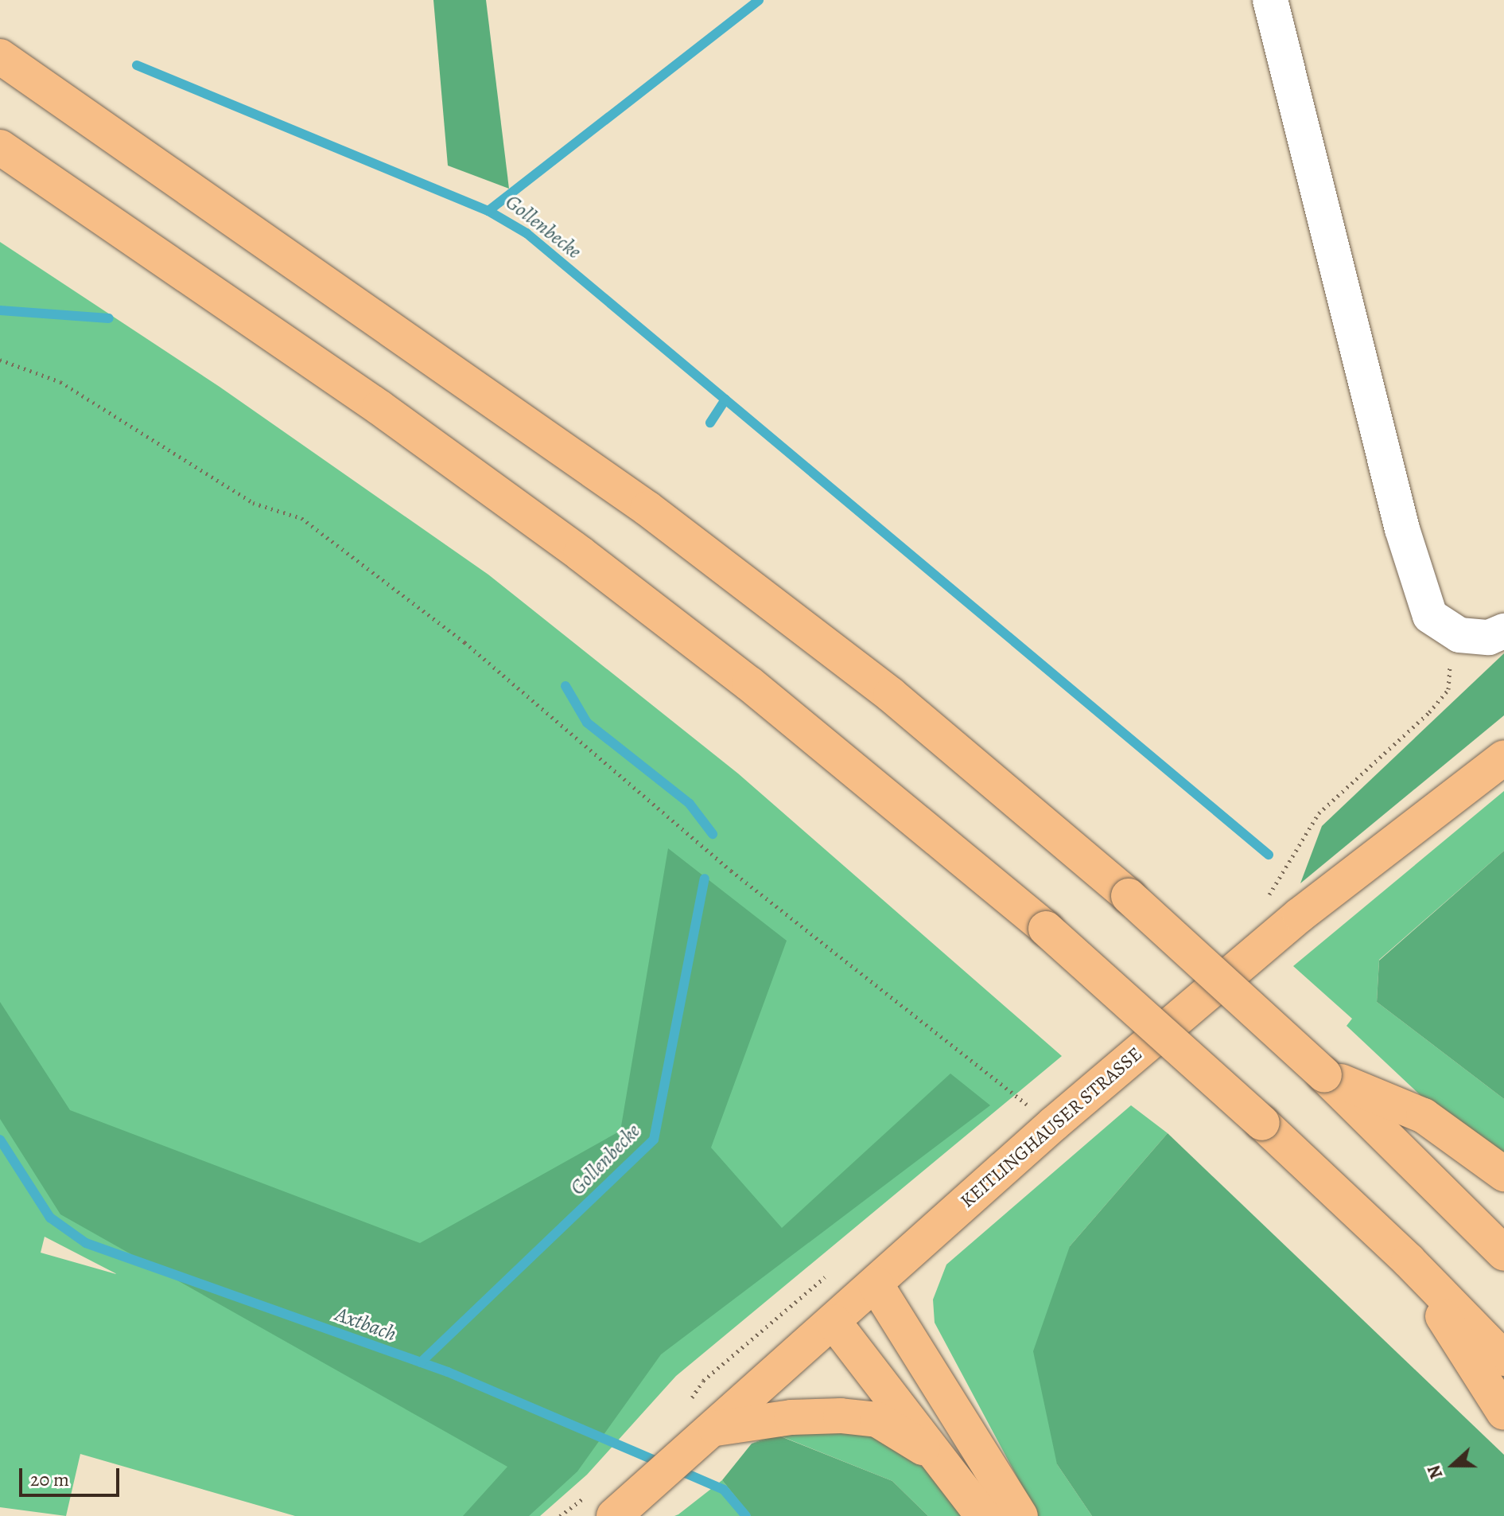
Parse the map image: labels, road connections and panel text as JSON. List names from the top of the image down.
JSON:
{
  "streets": {
    "main road": ["KEITLINGHAUSER STRASSE"]
  },
  "water": ["Gollenbecke", "Axtbach"],
  "scale_bar": "20 m",
  "north": "left"
}
